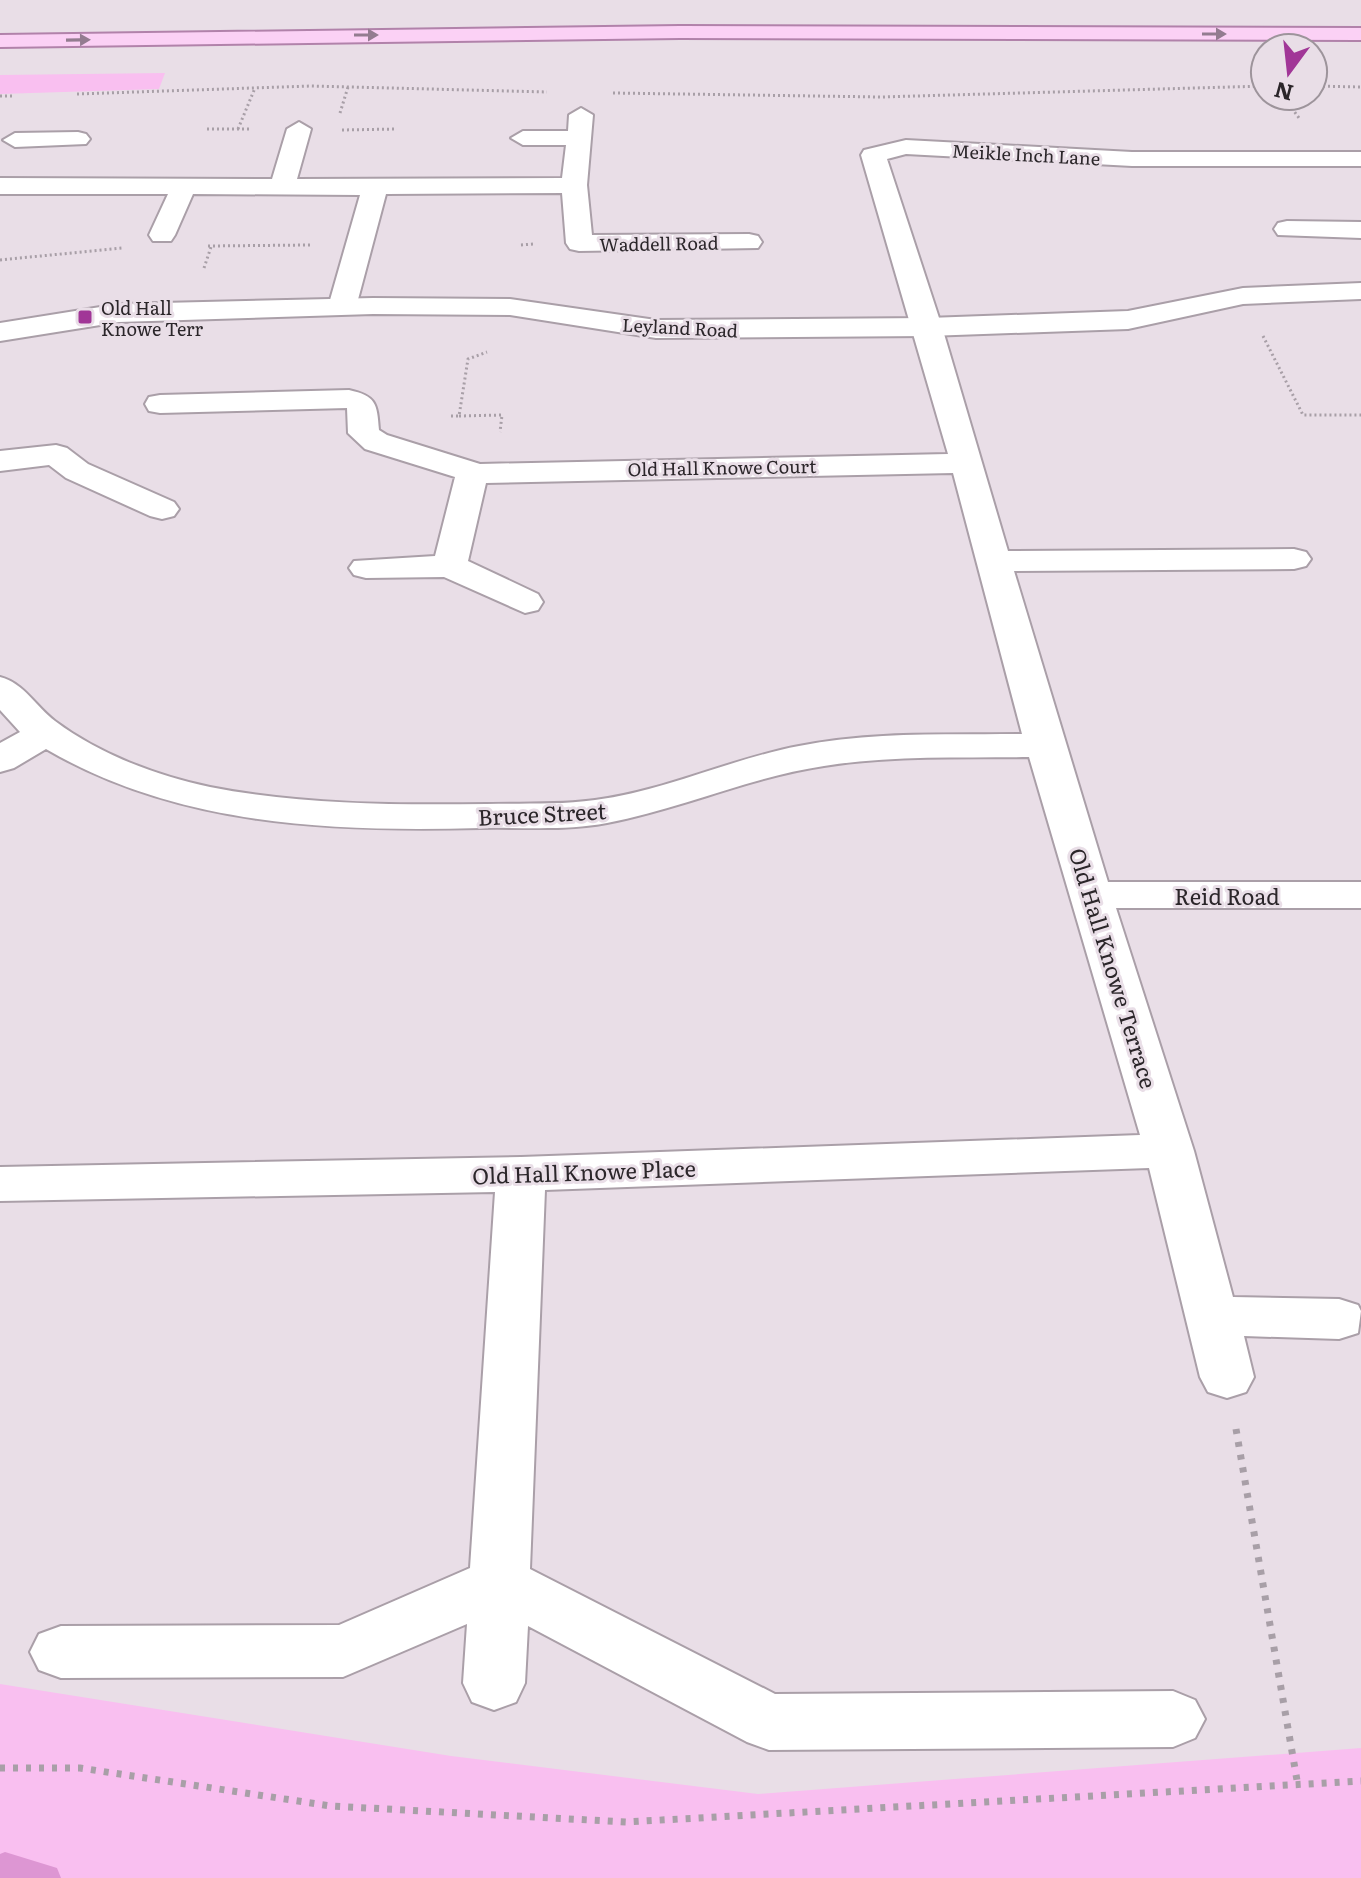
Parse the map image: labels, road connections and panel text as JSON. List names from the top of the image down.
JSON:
{
  "streets": {
    "street": [
      "Meikle Inch Lane",
      "Waddell Road",
      "Leyland Road",
      "Old Hall Knowe Court",
      "Bruce Street",
      "Reid Road",
      "Old Hall Knowe Terrace",
      "Old Hall Knowe Place"
    ]
  },
  "crossings": [
    ["Meikle Inch Lane", "Leyland Road"],
    ["Meikle Inch Lane", "Old Hall Knowe Terrace"],
    ["Leyland Road", "Old Hall Knowe Terrace"],
    ["Old Hall Knowe Court", "Old Hall Knowe Terrace"],
    ["Bruce Street", "Old Hall Knowe Terrace"],
    ["Reid Road", "Old Hall Knowe Terrace"],
    ["Old Hall Knowe Terrace", "Old Hall Knowe Place"]
  ],
  "places": {
    "transit": ["Old Hall Knowe Terr"]
  },
  "north": "bottom"
}
